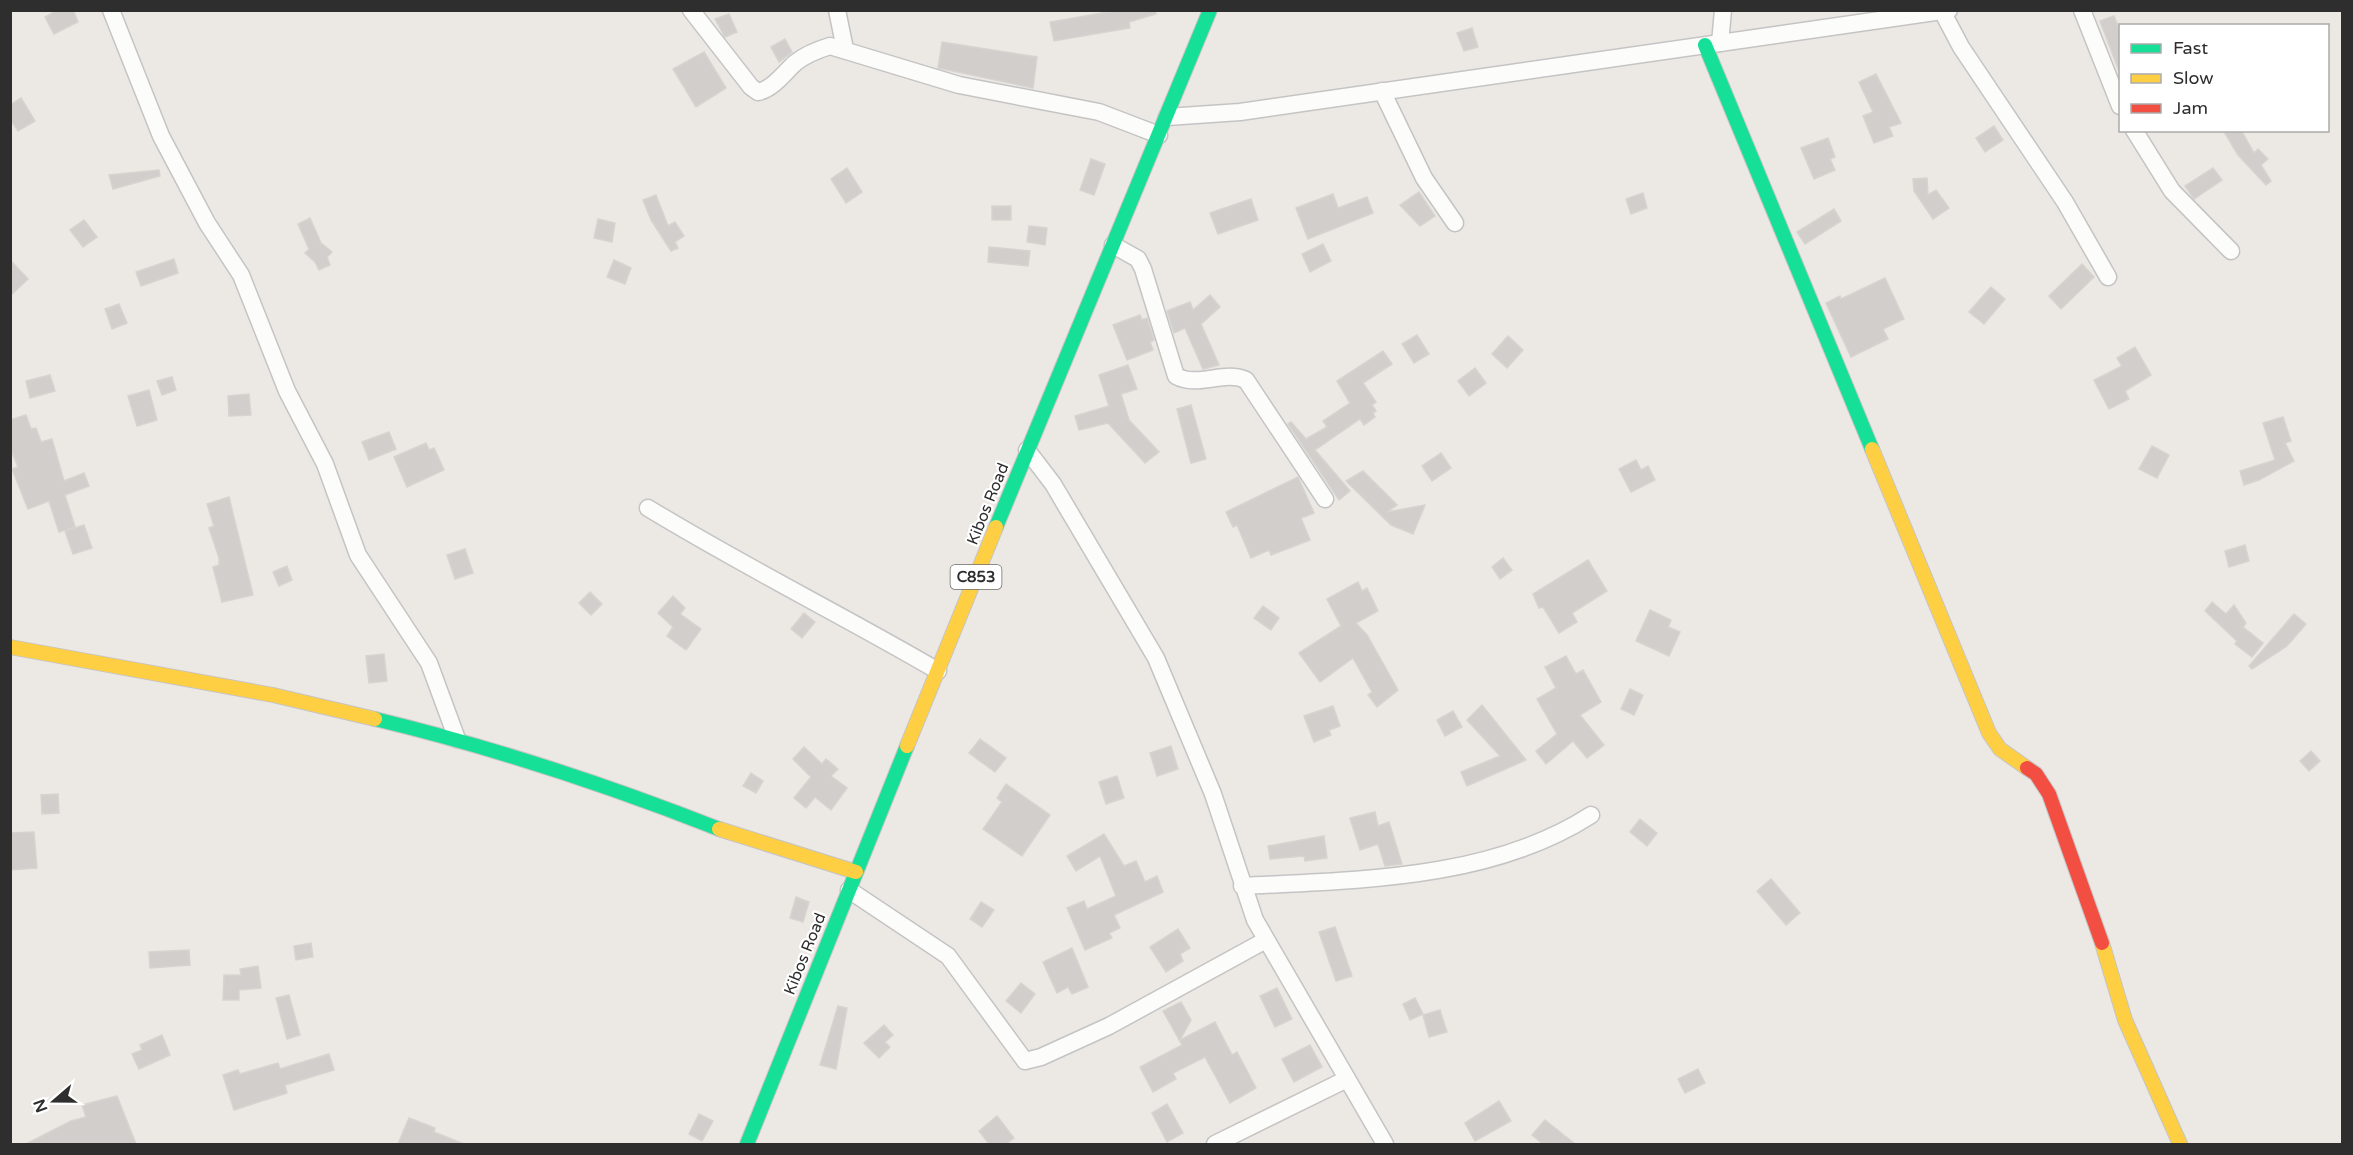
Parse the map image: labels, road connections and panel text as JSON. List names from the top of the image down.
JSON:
{
  "streets": {
    "street": ["Kibos Road", "C853"]
  },
  "legend": ["Fast", "Slow", "Jam"],
  "north": "left"
}
